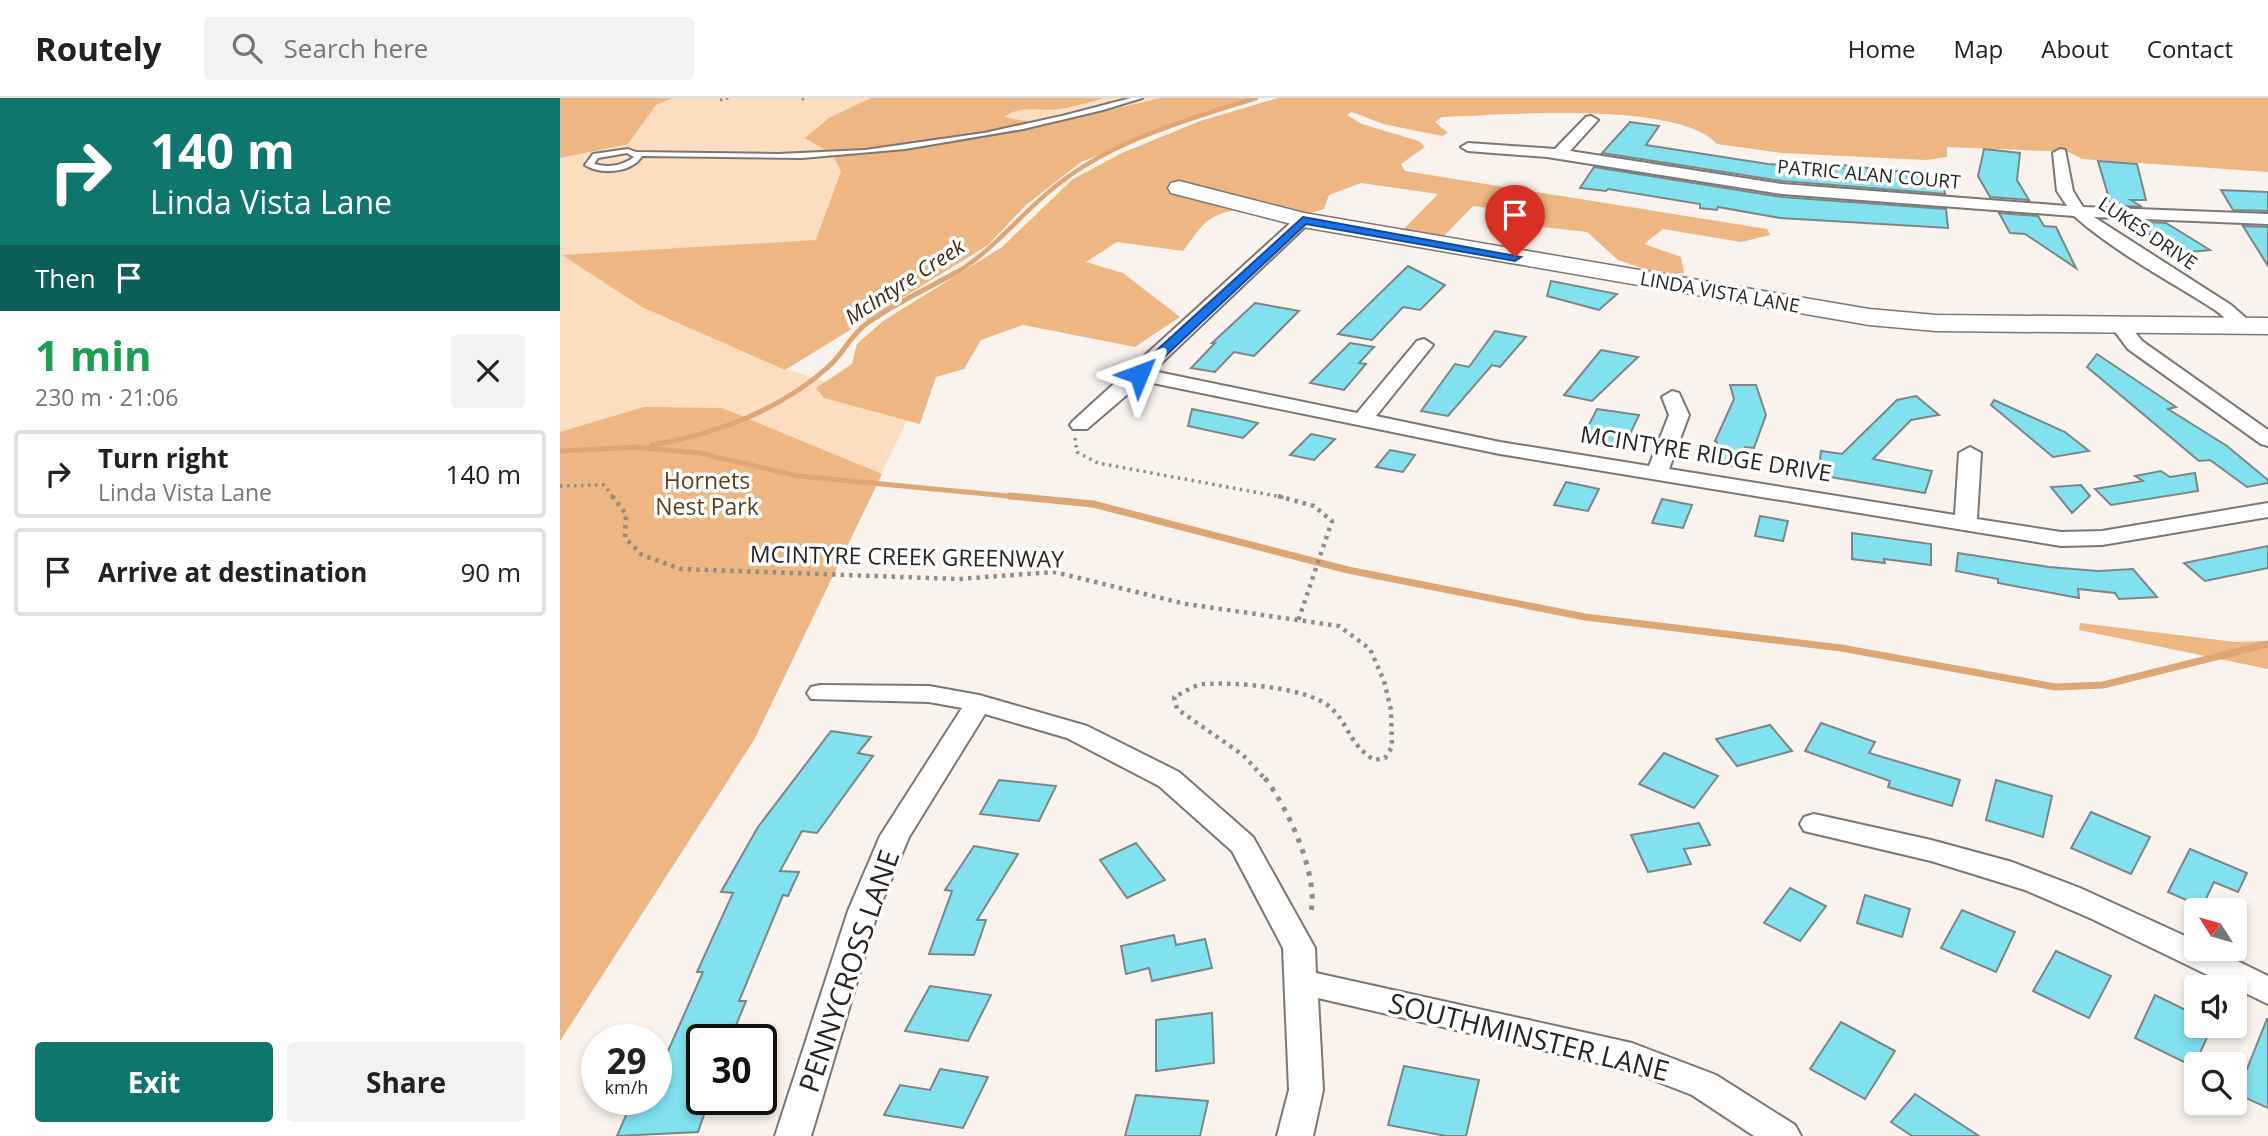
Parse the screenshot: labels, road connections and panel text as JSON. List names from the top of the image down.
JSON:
{
  "streets": {
    "street": [
      "PATRIC ALAN COURT",
      "LUKES DRIVE",
      "LINDA VISTA LANE",
      "MCINTYRE RIDGE DRIVE",
      "PENNYCROSS LANE",
      "SOUTHMINSTER LANE"
    ],
    "path": ["MCINTYRE CREEK GREENWAY"]
  },
  "crossings": [
    ["PATRIC ALAN COURT", "LUKES DRIVE"],
    ["LUKES DRIVE", "LINDA VISTA LANE"]
  ],
  "water": ["McIntyre Creek"],
  "parks": ["Hornets Nest Park"],
  "north": "top left",
  "page": {
    "header": "Routely",
    "search": "Search here",
    "nav": [
      "Home",
      "Map",
      "About",
      "Contact"
    ],
    "turn": ["140 m", "Linda Vista Lane"],
    "then": "Then",
    "heading": ["1 min", "230 m · 21:06"],
    "list": [
      {
        "name": "Turn right",
        "note": "Linda Vista Lane",
        "value": "140 m"
      },
      {
        "name": "Arrive at destination",
        "value": "90 m"
      }
    ],
    "speed": "29 km/h",
    "limit": "30",
    "buttons": ["Exit", "Share"]
  }
}
